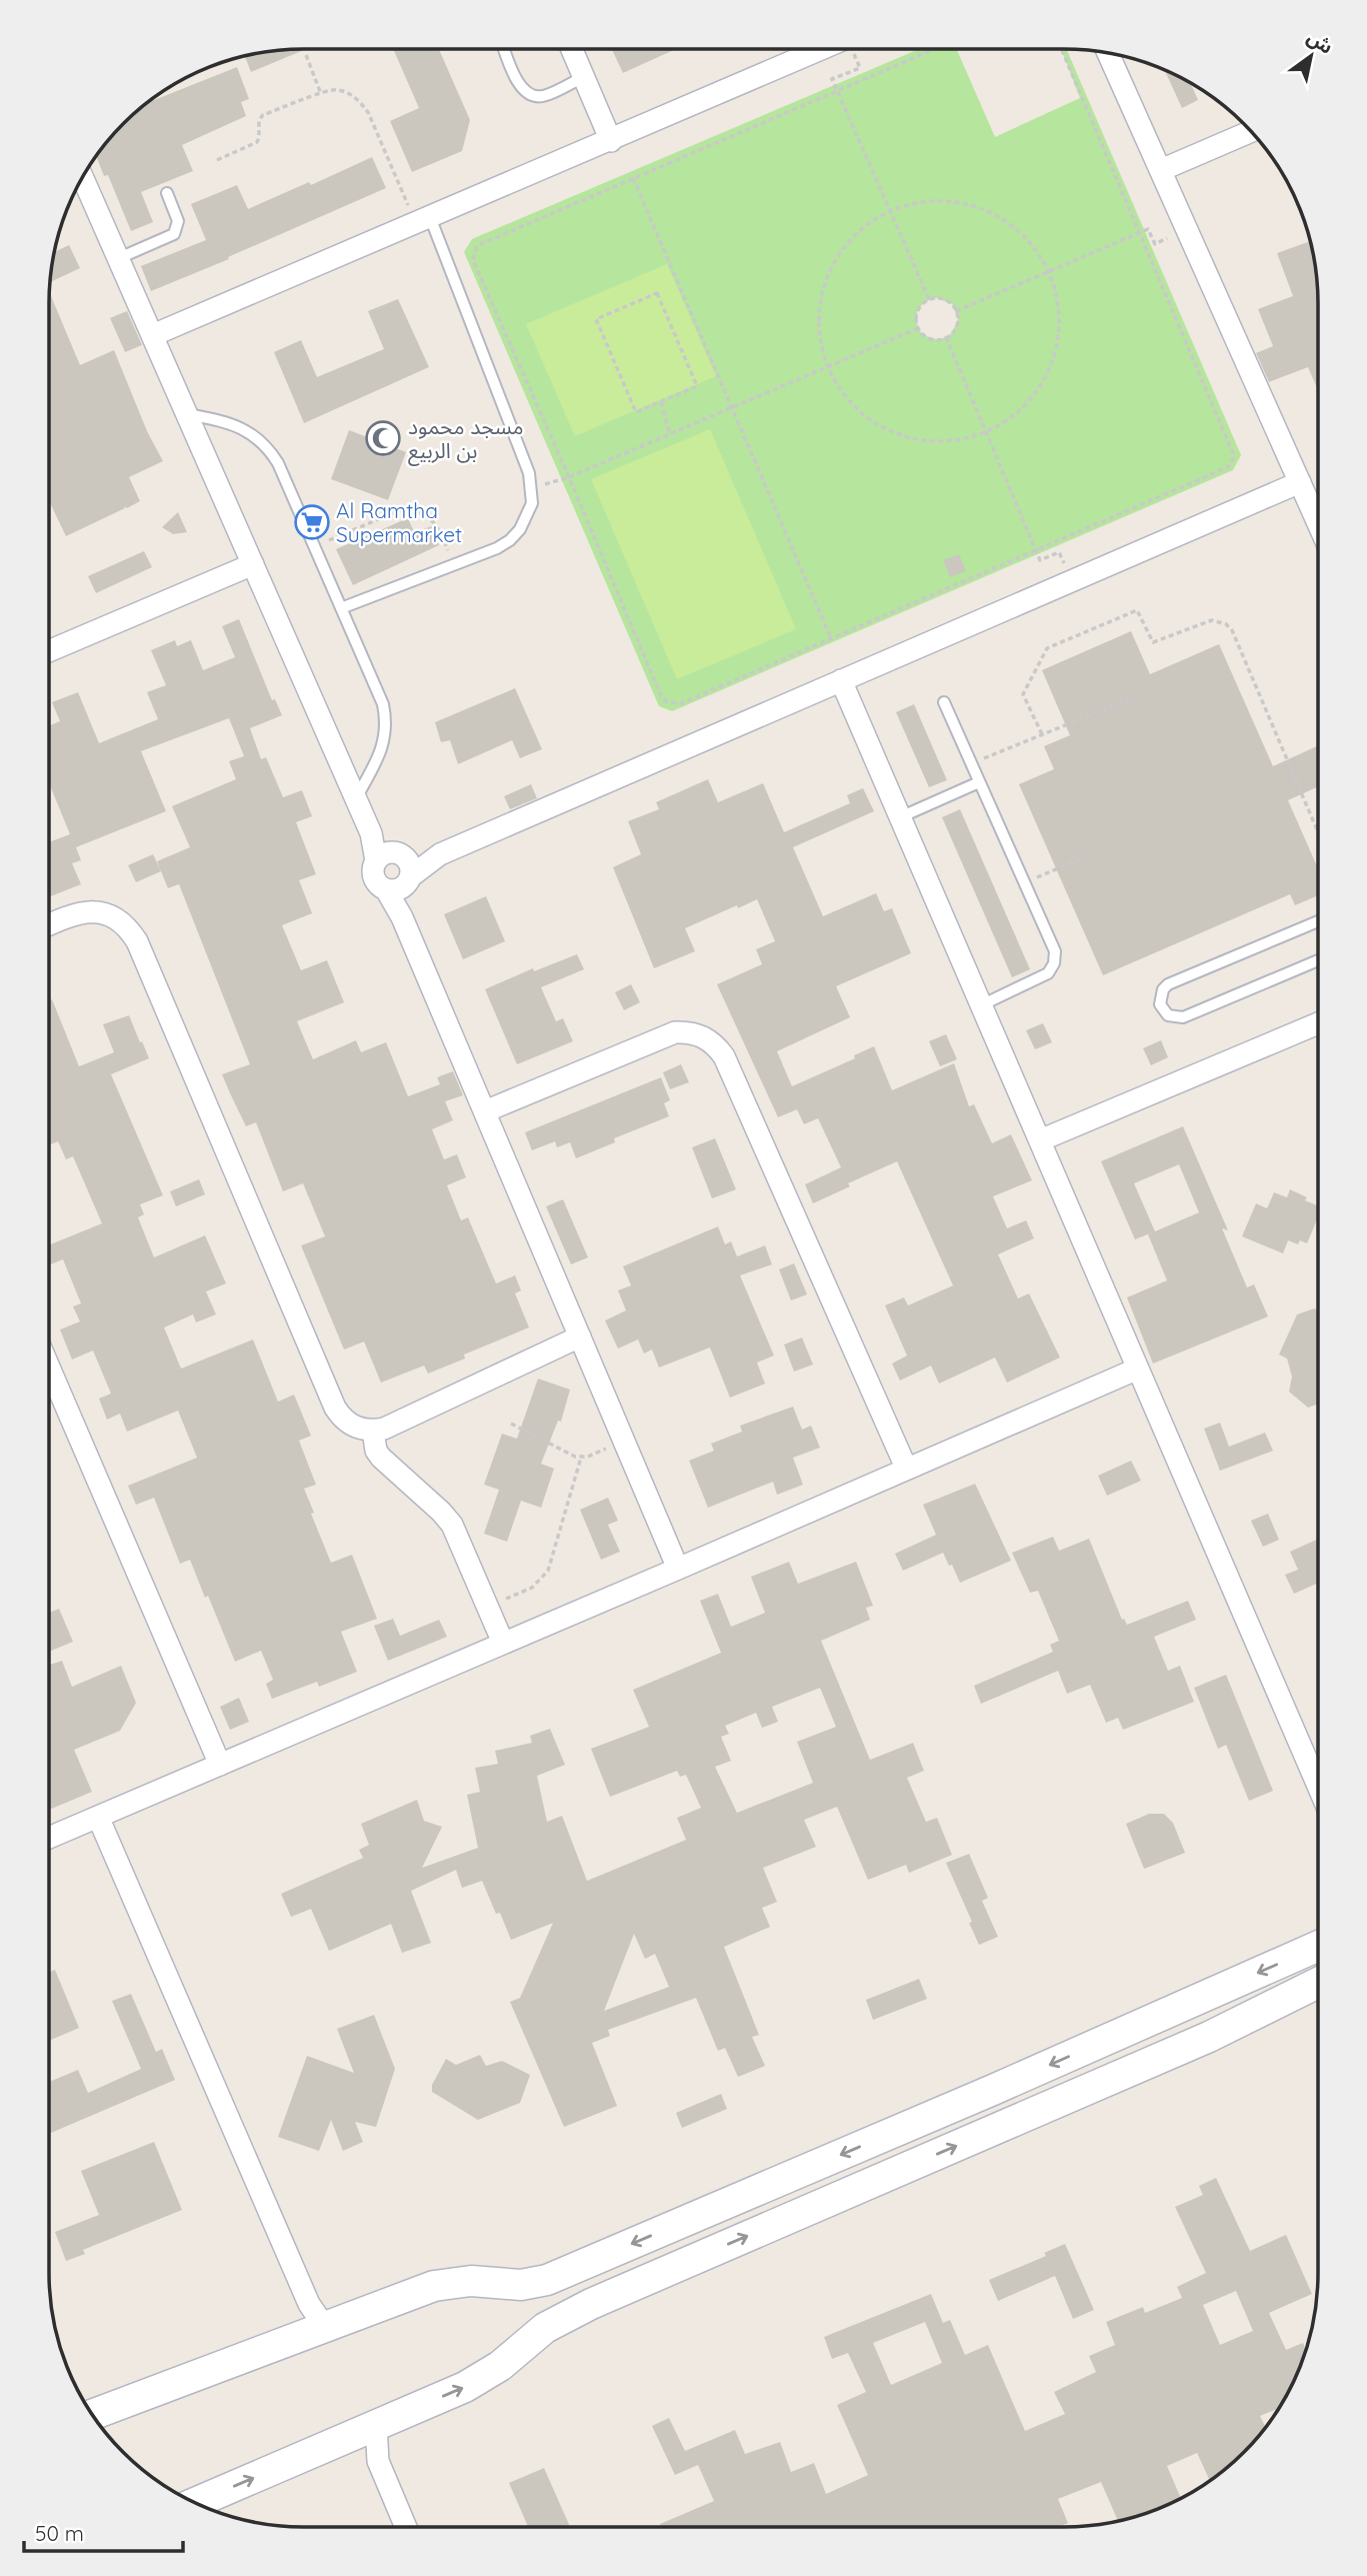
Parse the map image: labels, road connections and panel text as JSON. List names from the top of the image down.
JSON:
{
  "places": {
    "mosque": ["مسجد محمود بن الربيع"],
    "supermarket": ["Al Ramtha Supermarket"]
  },
  "scale_bar": "50 m",
  "north": "top right"
}
